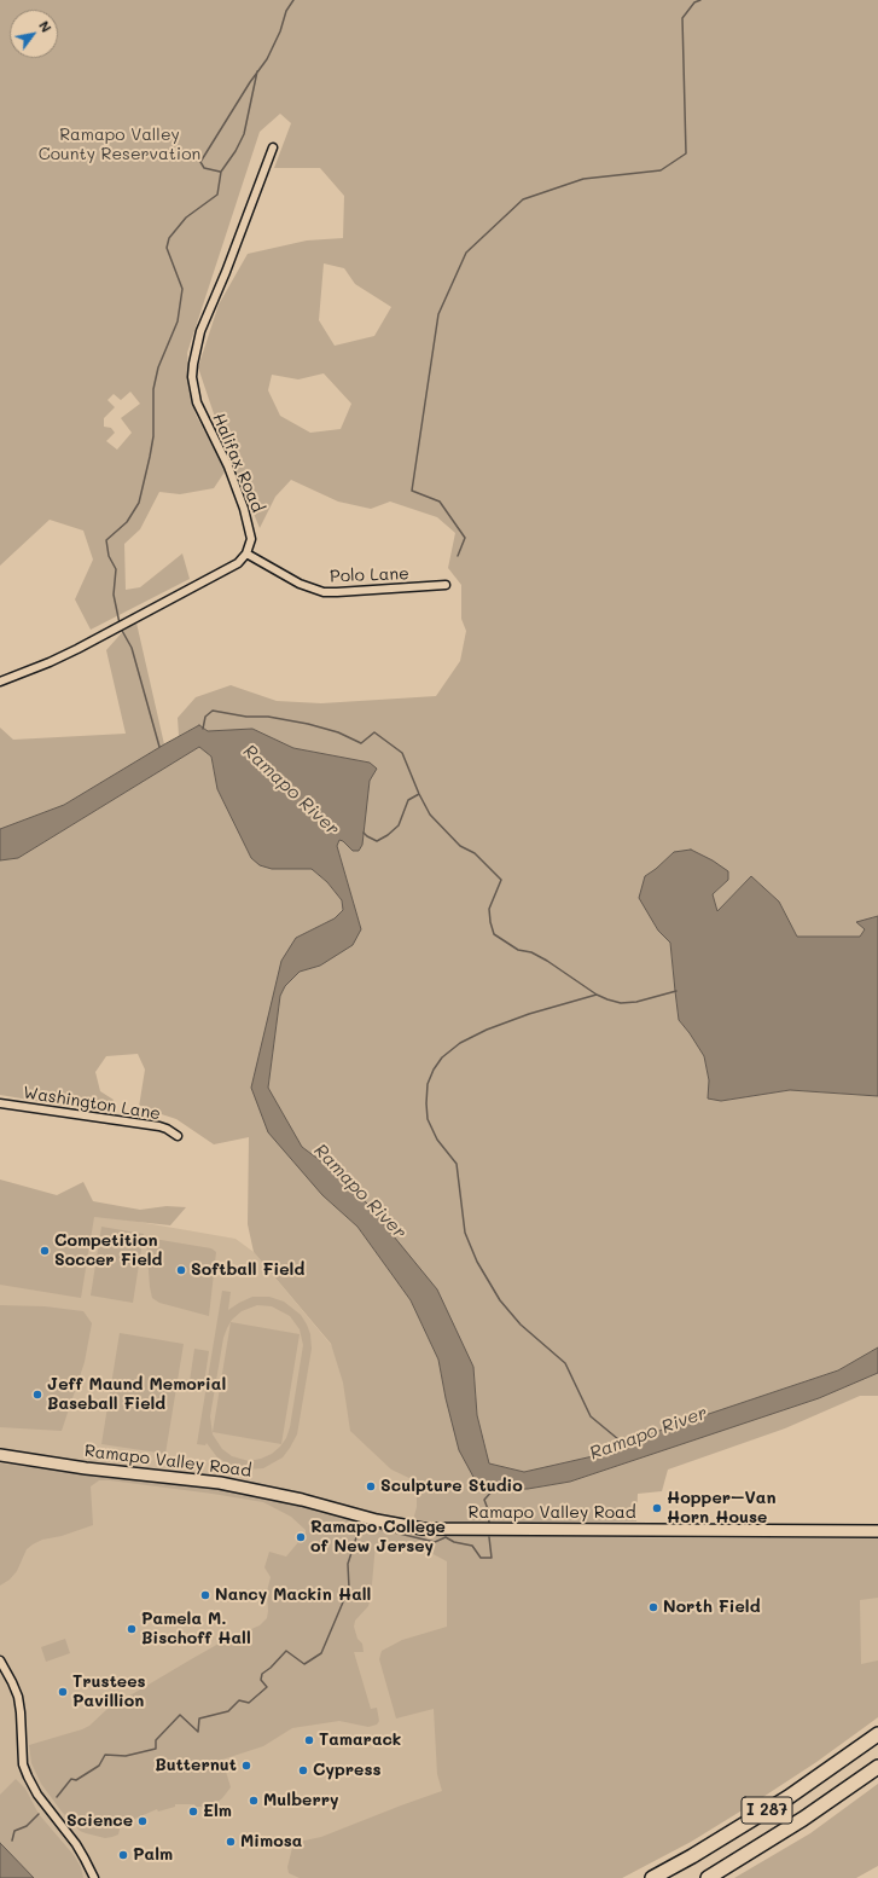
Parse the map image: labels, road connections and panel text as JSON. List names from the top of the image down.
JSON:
{
  "streets": {
    "highway": ["I 287"],
    "main road": ["Ramapo Valley Road"],
    "street": ["Halifax Road", "Polo Lane", "Washington Lane"]
  },
  "crossings": [
    ["Halifax Road", "Polo Lane"]
  ],
  "water": ["Ramapo River"],
  "parks": ["Ramapo Valley County Reservation"],
  "places": [
    "Competition Soccer Field",
    "Softball Field",
    "Jeff Maund Memorial Baseball Field",
    "Sculpture Studio",
    "Hopper–Van Horn House",
    "Ramapo College of New Jersey",
    "Nancy Mackin Hall",
    "North Field",
    "Pamela M. Bischoff Hall",
    "Trustees Pavillion",
    "Tamarack",
    "Butternut",
    "Cypress",
    "Mulberry",
    "Elm",
    "Science",
    "Mimosa",
    "Palm"
  ],
  "north": "top right"
}
